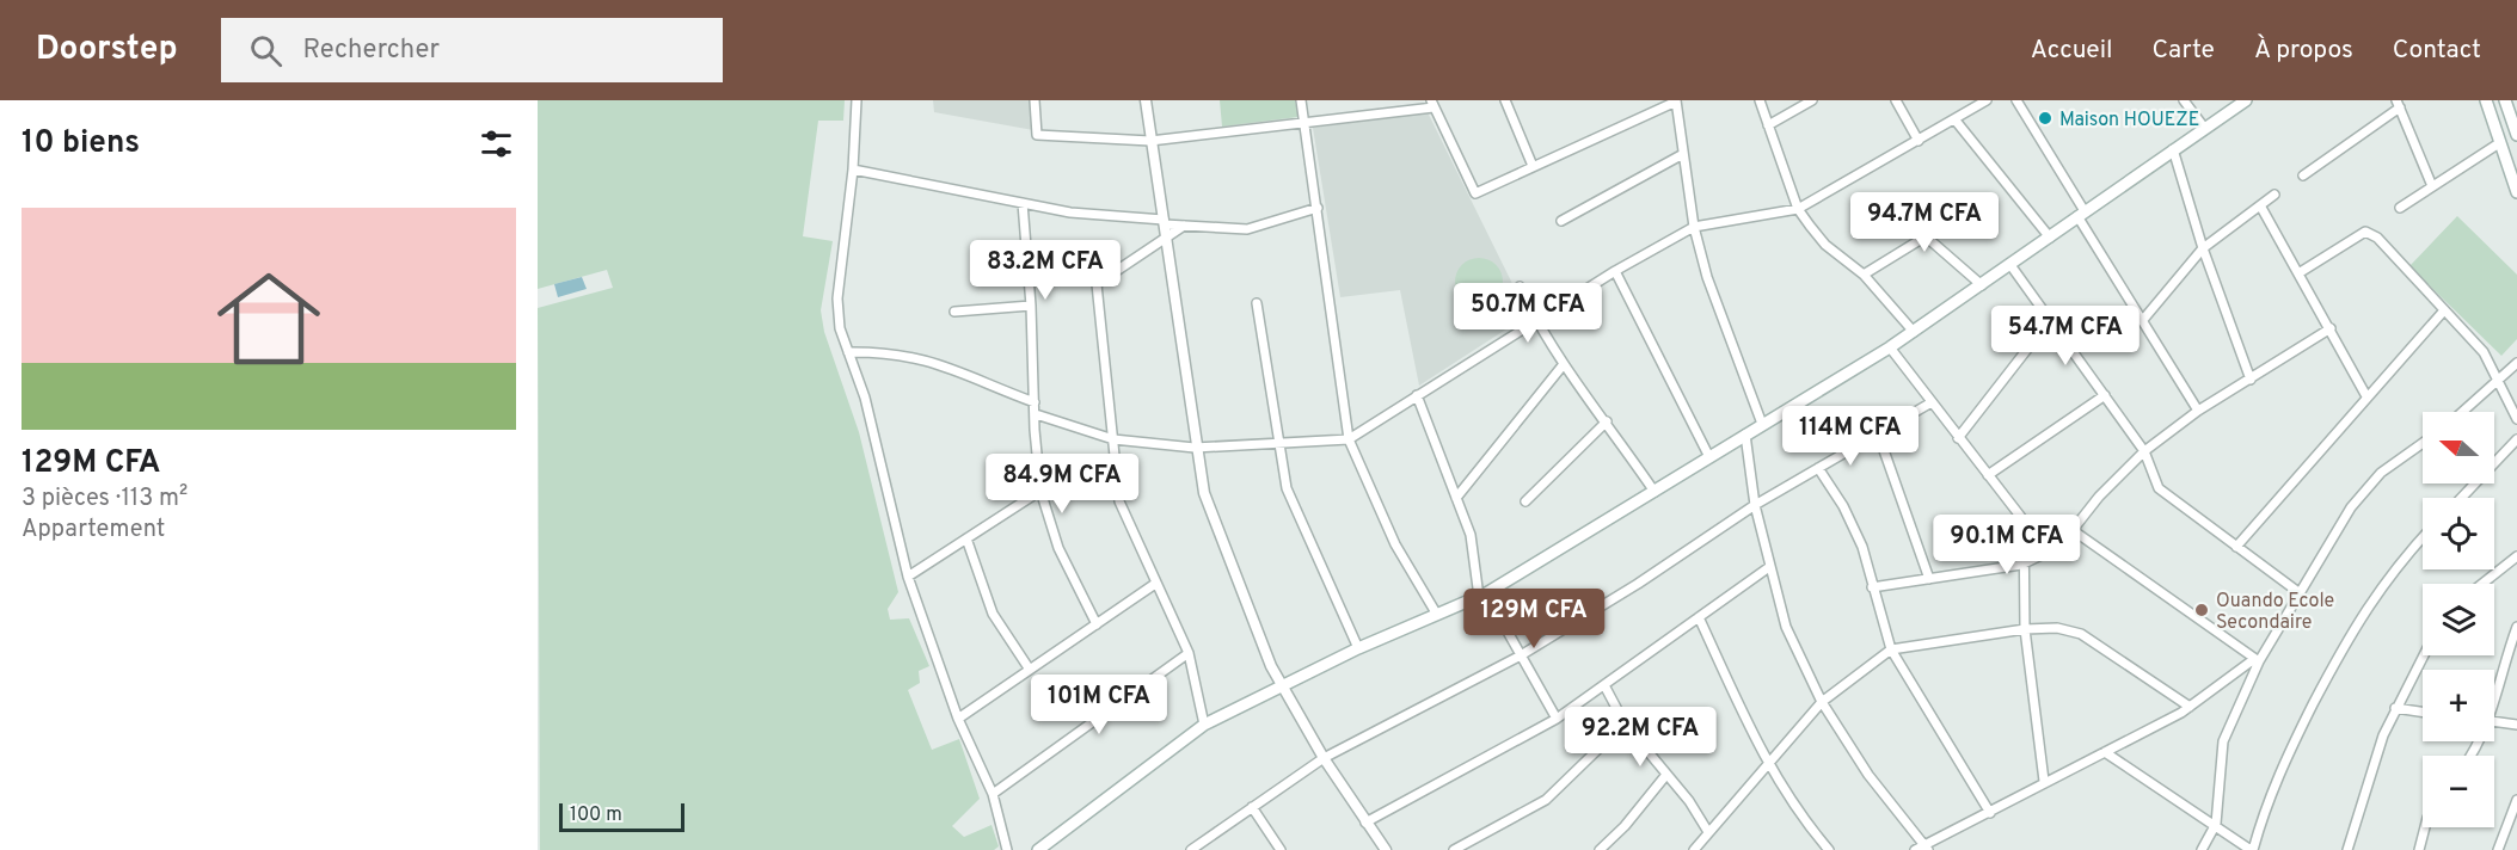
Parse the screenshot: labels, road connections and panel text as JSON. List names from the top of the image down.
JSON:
{
  "places": ["Maison HOUEZE", "Ouando Ecole Secondaire"],
  "scale_bar": "100 m",
  "north": "left",
  "page": {
    "header": "Doorstep",
    "search": "Rechercher",
    "nav": [
      "Accueil",
      "Carte",
      "À propos",
      "Contact"
    ],
    "heading": "10 biens",
    "list": [
      {
        "name": "129M CFA",
        "note": "3 pièces · 113 m² · Appartement"
      }
    ],
    "price": [
      "94.7M CFA",
      "83.2M CFA",
      "50.7M CFA",
      "54.7M CFA",
      "114M CFA",
      "84.9M CFA",
      "90.1M CFA",
      "129M CFA",
      "101M CFA",
      "92.2M CFA"
    ],
    "map_buttons": ["+", "−"],
    "scale": "100 m"
  }
}
